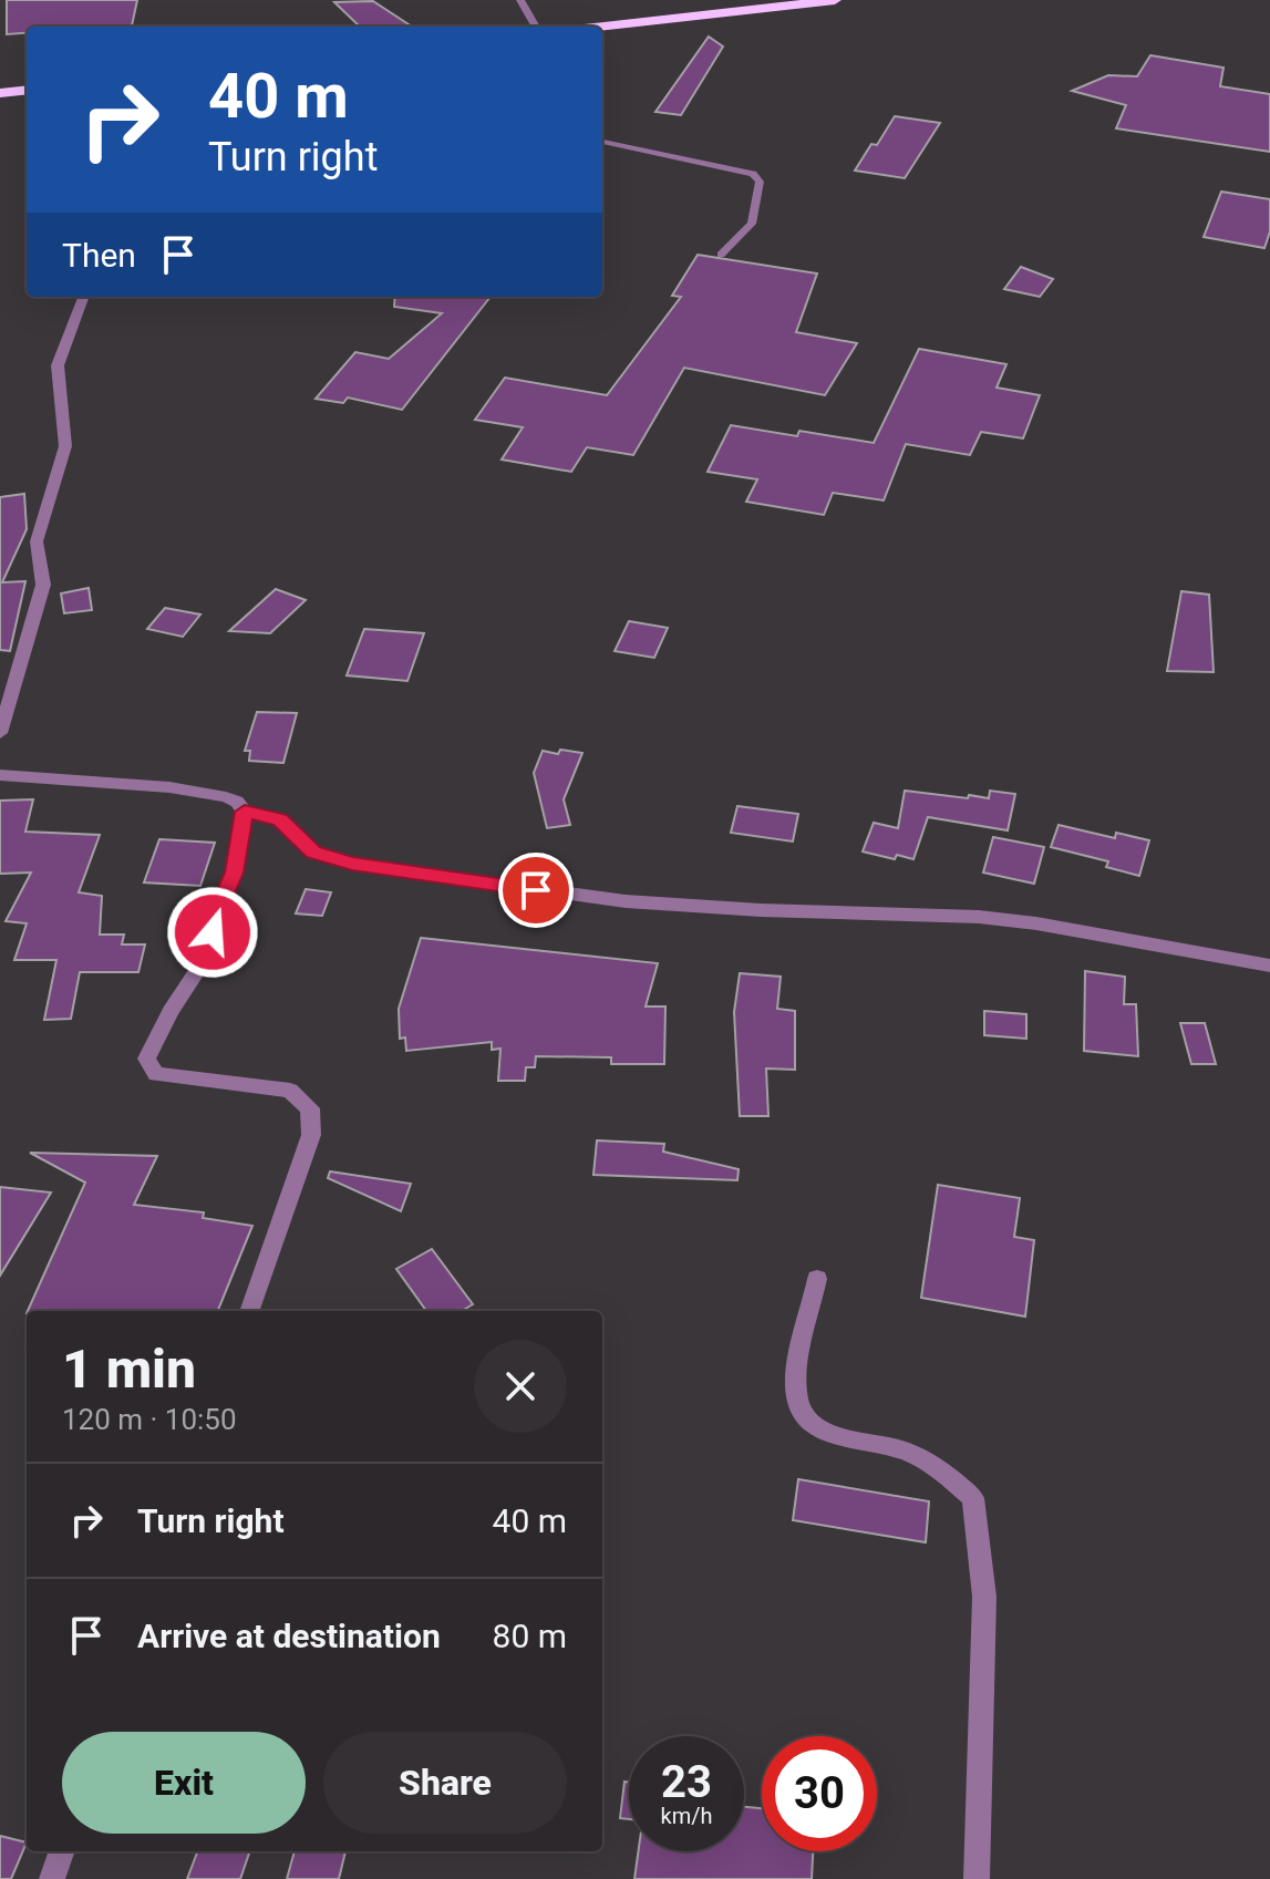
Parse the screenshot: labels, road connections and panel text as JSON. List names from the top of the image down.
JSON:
{
  "page": {
    "turn": ["40 m", "Turn right"],
    "then": "Then",
    "heading": ["1 min", "120 m · 10:50"],
    "list": [
      {
        "name": "Turn right",
        "value": "40 m"
      },
      {
        "name": "Arrive at destination",
        "value": "80 m"
      }
    ],
    "buttons": ["Exit", "Share"],
    "speed": "23 km/h",
    "limit": "30"
  }
}
